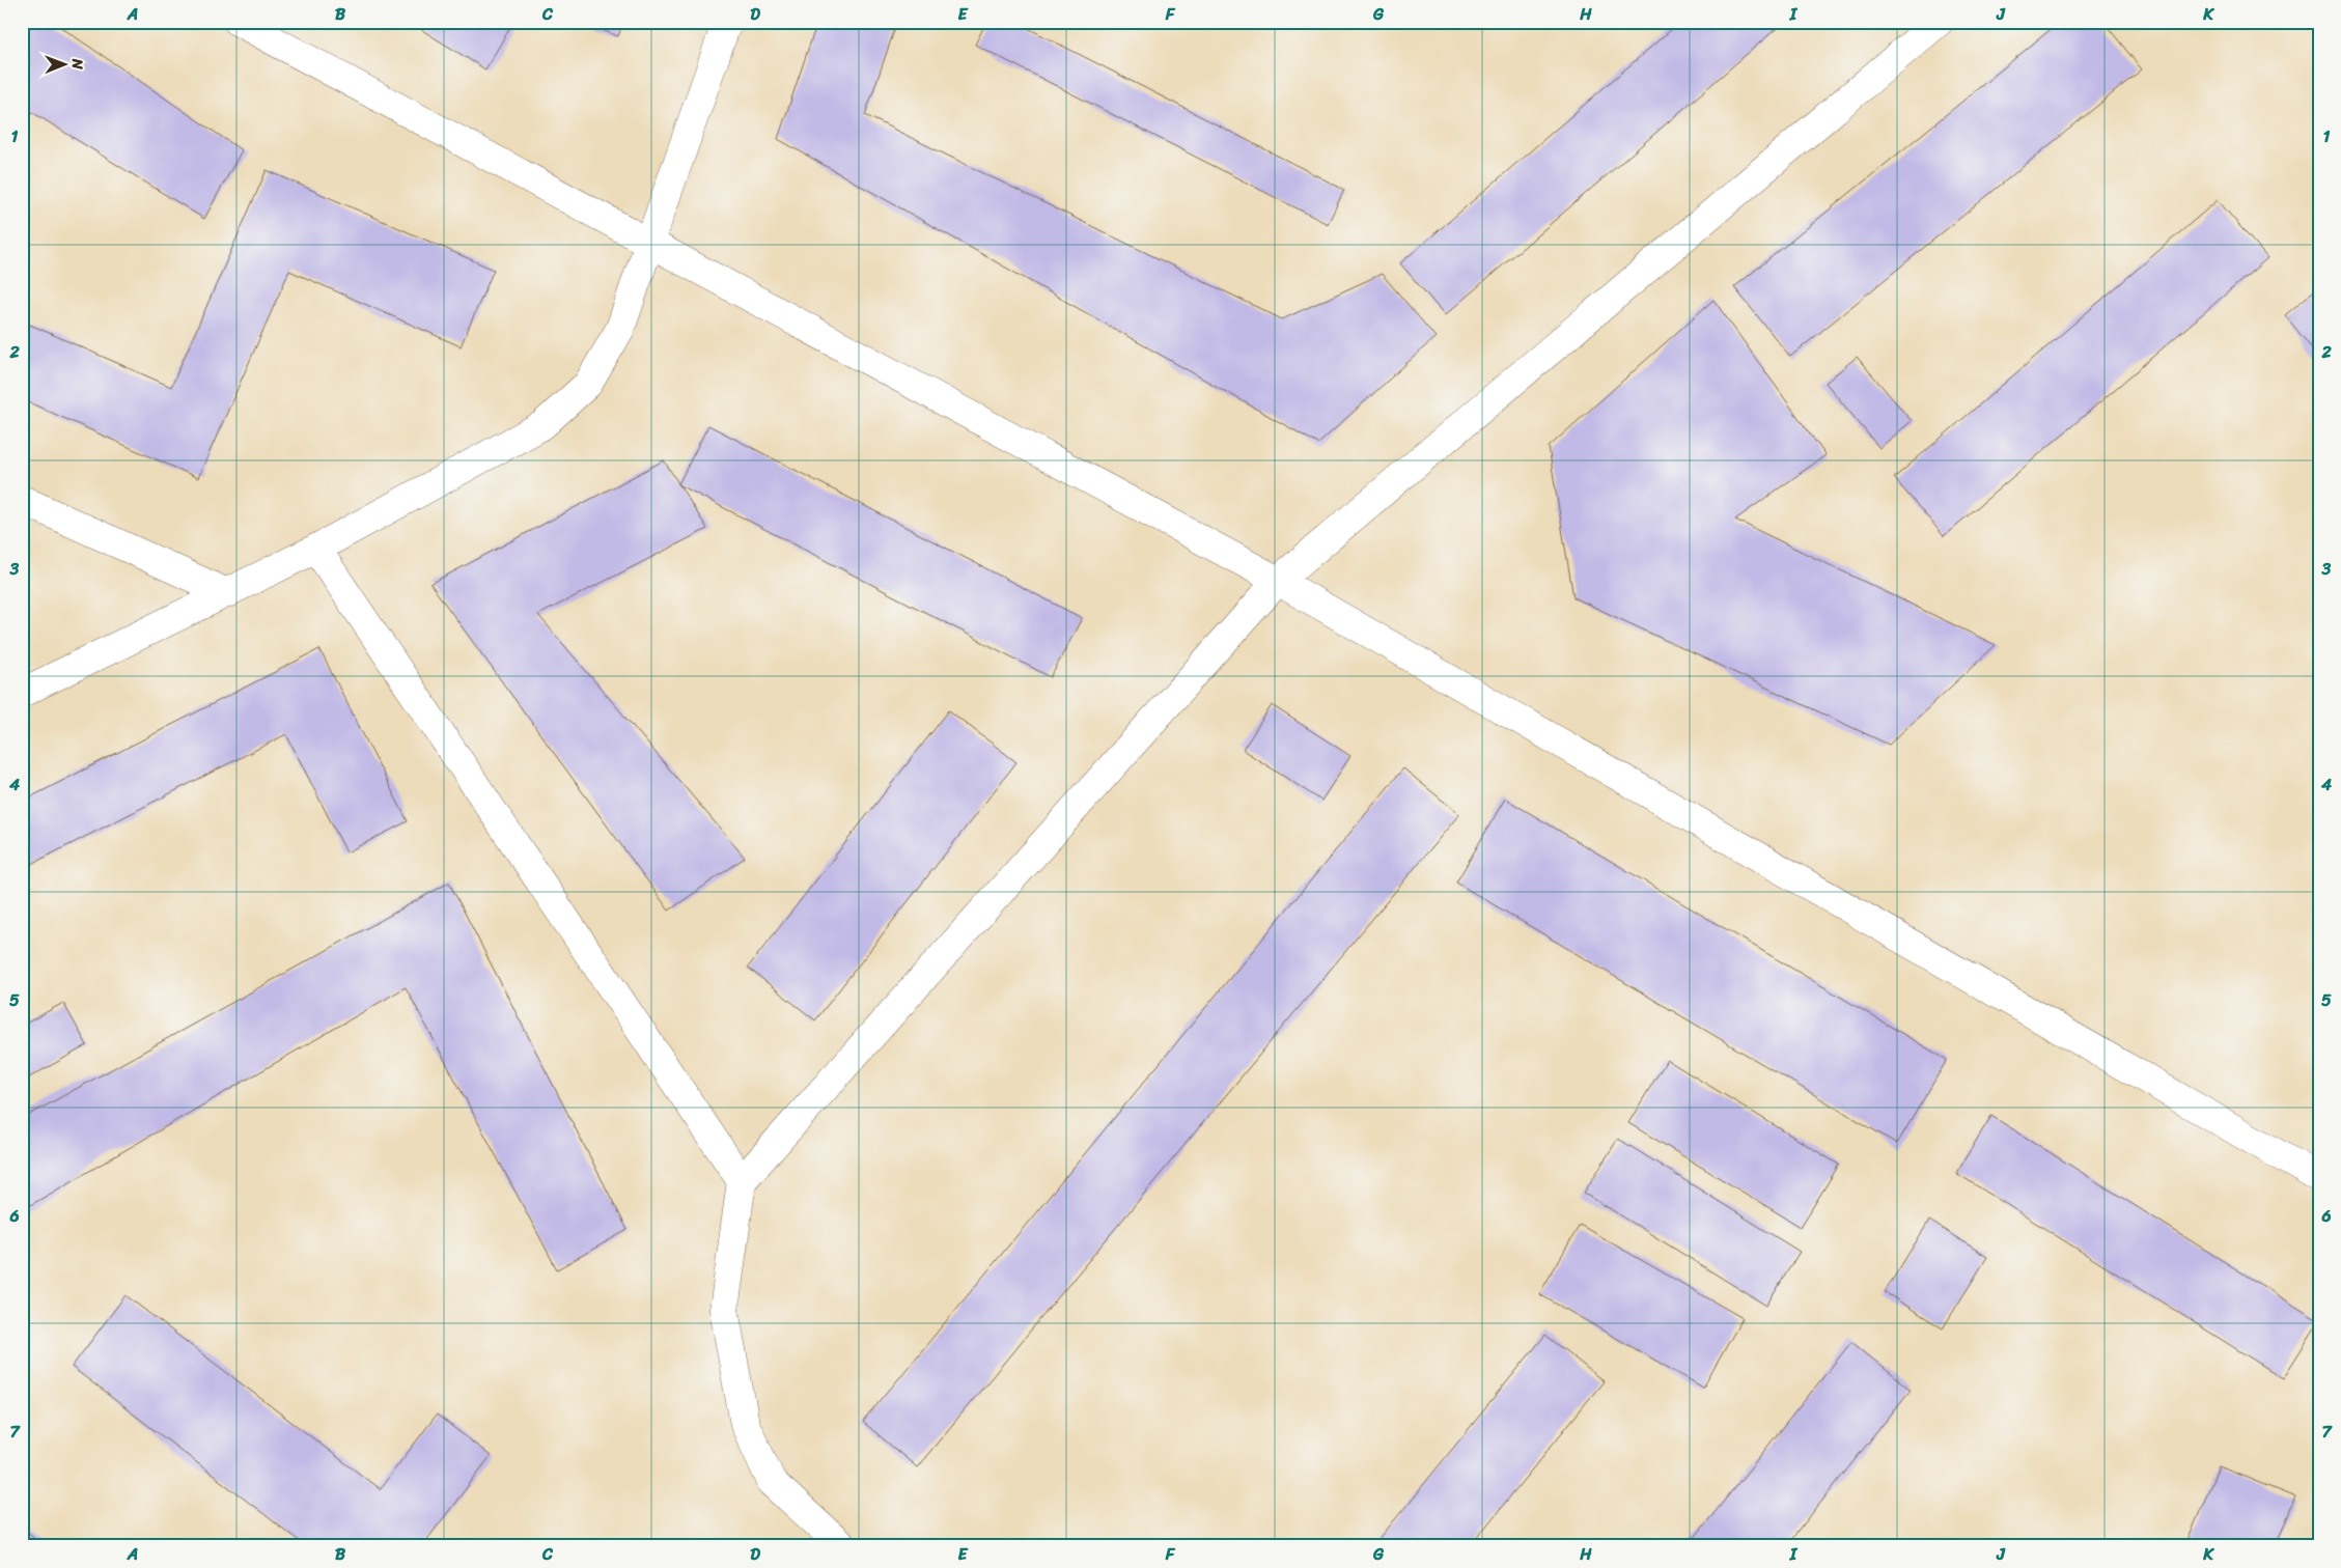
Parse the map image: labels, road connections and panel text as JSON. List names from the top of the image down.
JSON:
{
  "north": "right",
  "grid": {
    "columns": [
      "A",
      "B",
      "C",
      "D",
      "E",
      "F",
      "G",
      "H",
      "I",
      "J",
      "K"
    ],
    "rows": [
      "1",
      "2",
      "3",
      "4",
      "5",
      "6",
      "7"
    ]
  }
}
